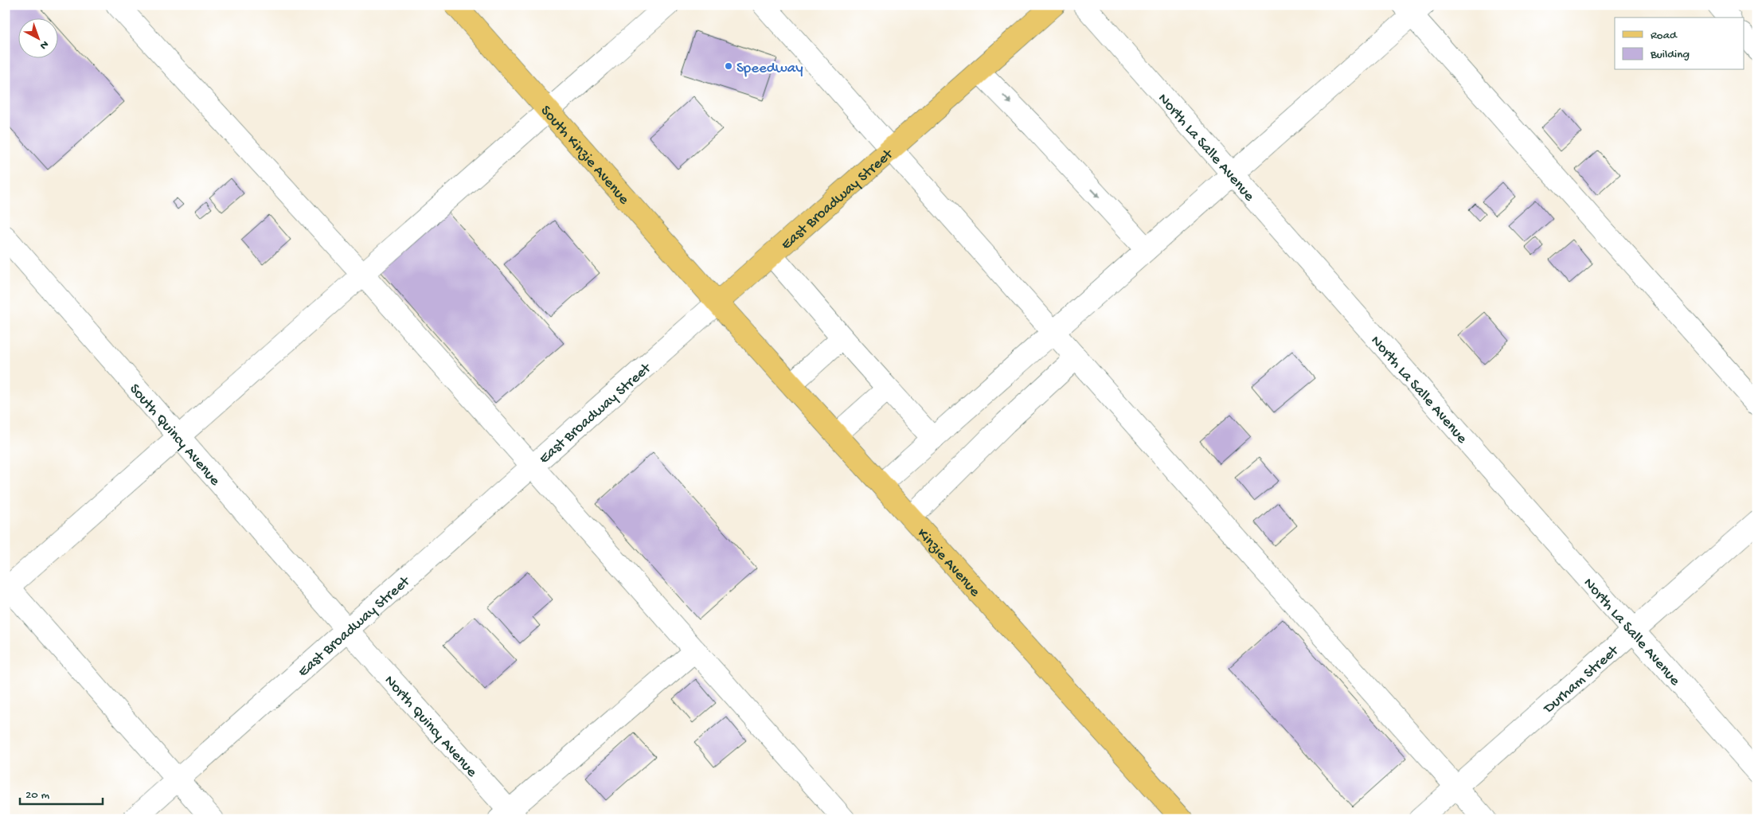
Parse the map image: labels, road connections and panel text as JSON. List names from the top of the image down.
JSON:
{
  "streets": {
    "main road": ["South Kinzie Avenue", "East Broadway Street", "Kinzie Avenue"],
    "street": [
      "North La Salle Avenue",
      "South Quincy Avenue",
      "Durham Street",
      "North Quincy Avenue"
    ]
  },
  "crossings": [
    ["North La Salle Avenue", "Durham Street"],
    ["South Kinzie Avenue", "East Broadway Street"],
    ["South Kinzie Avenue", "Kinzie Avenue"],
    ["East Broadway Street", "South Quincy Avenue"],
    ["East Broadway Street", "Kinzie Avenue"],
    ["East Broadway Street", "North Quincy Avenue"],
    ["South Quincy Avenue", "North Quincy Avenue"]
  ],
  "places": ["Speedway"],
  "legend": ["Road", "Building"],
  "scale_bar": "20 m",
  "north": "bottom right"
}
